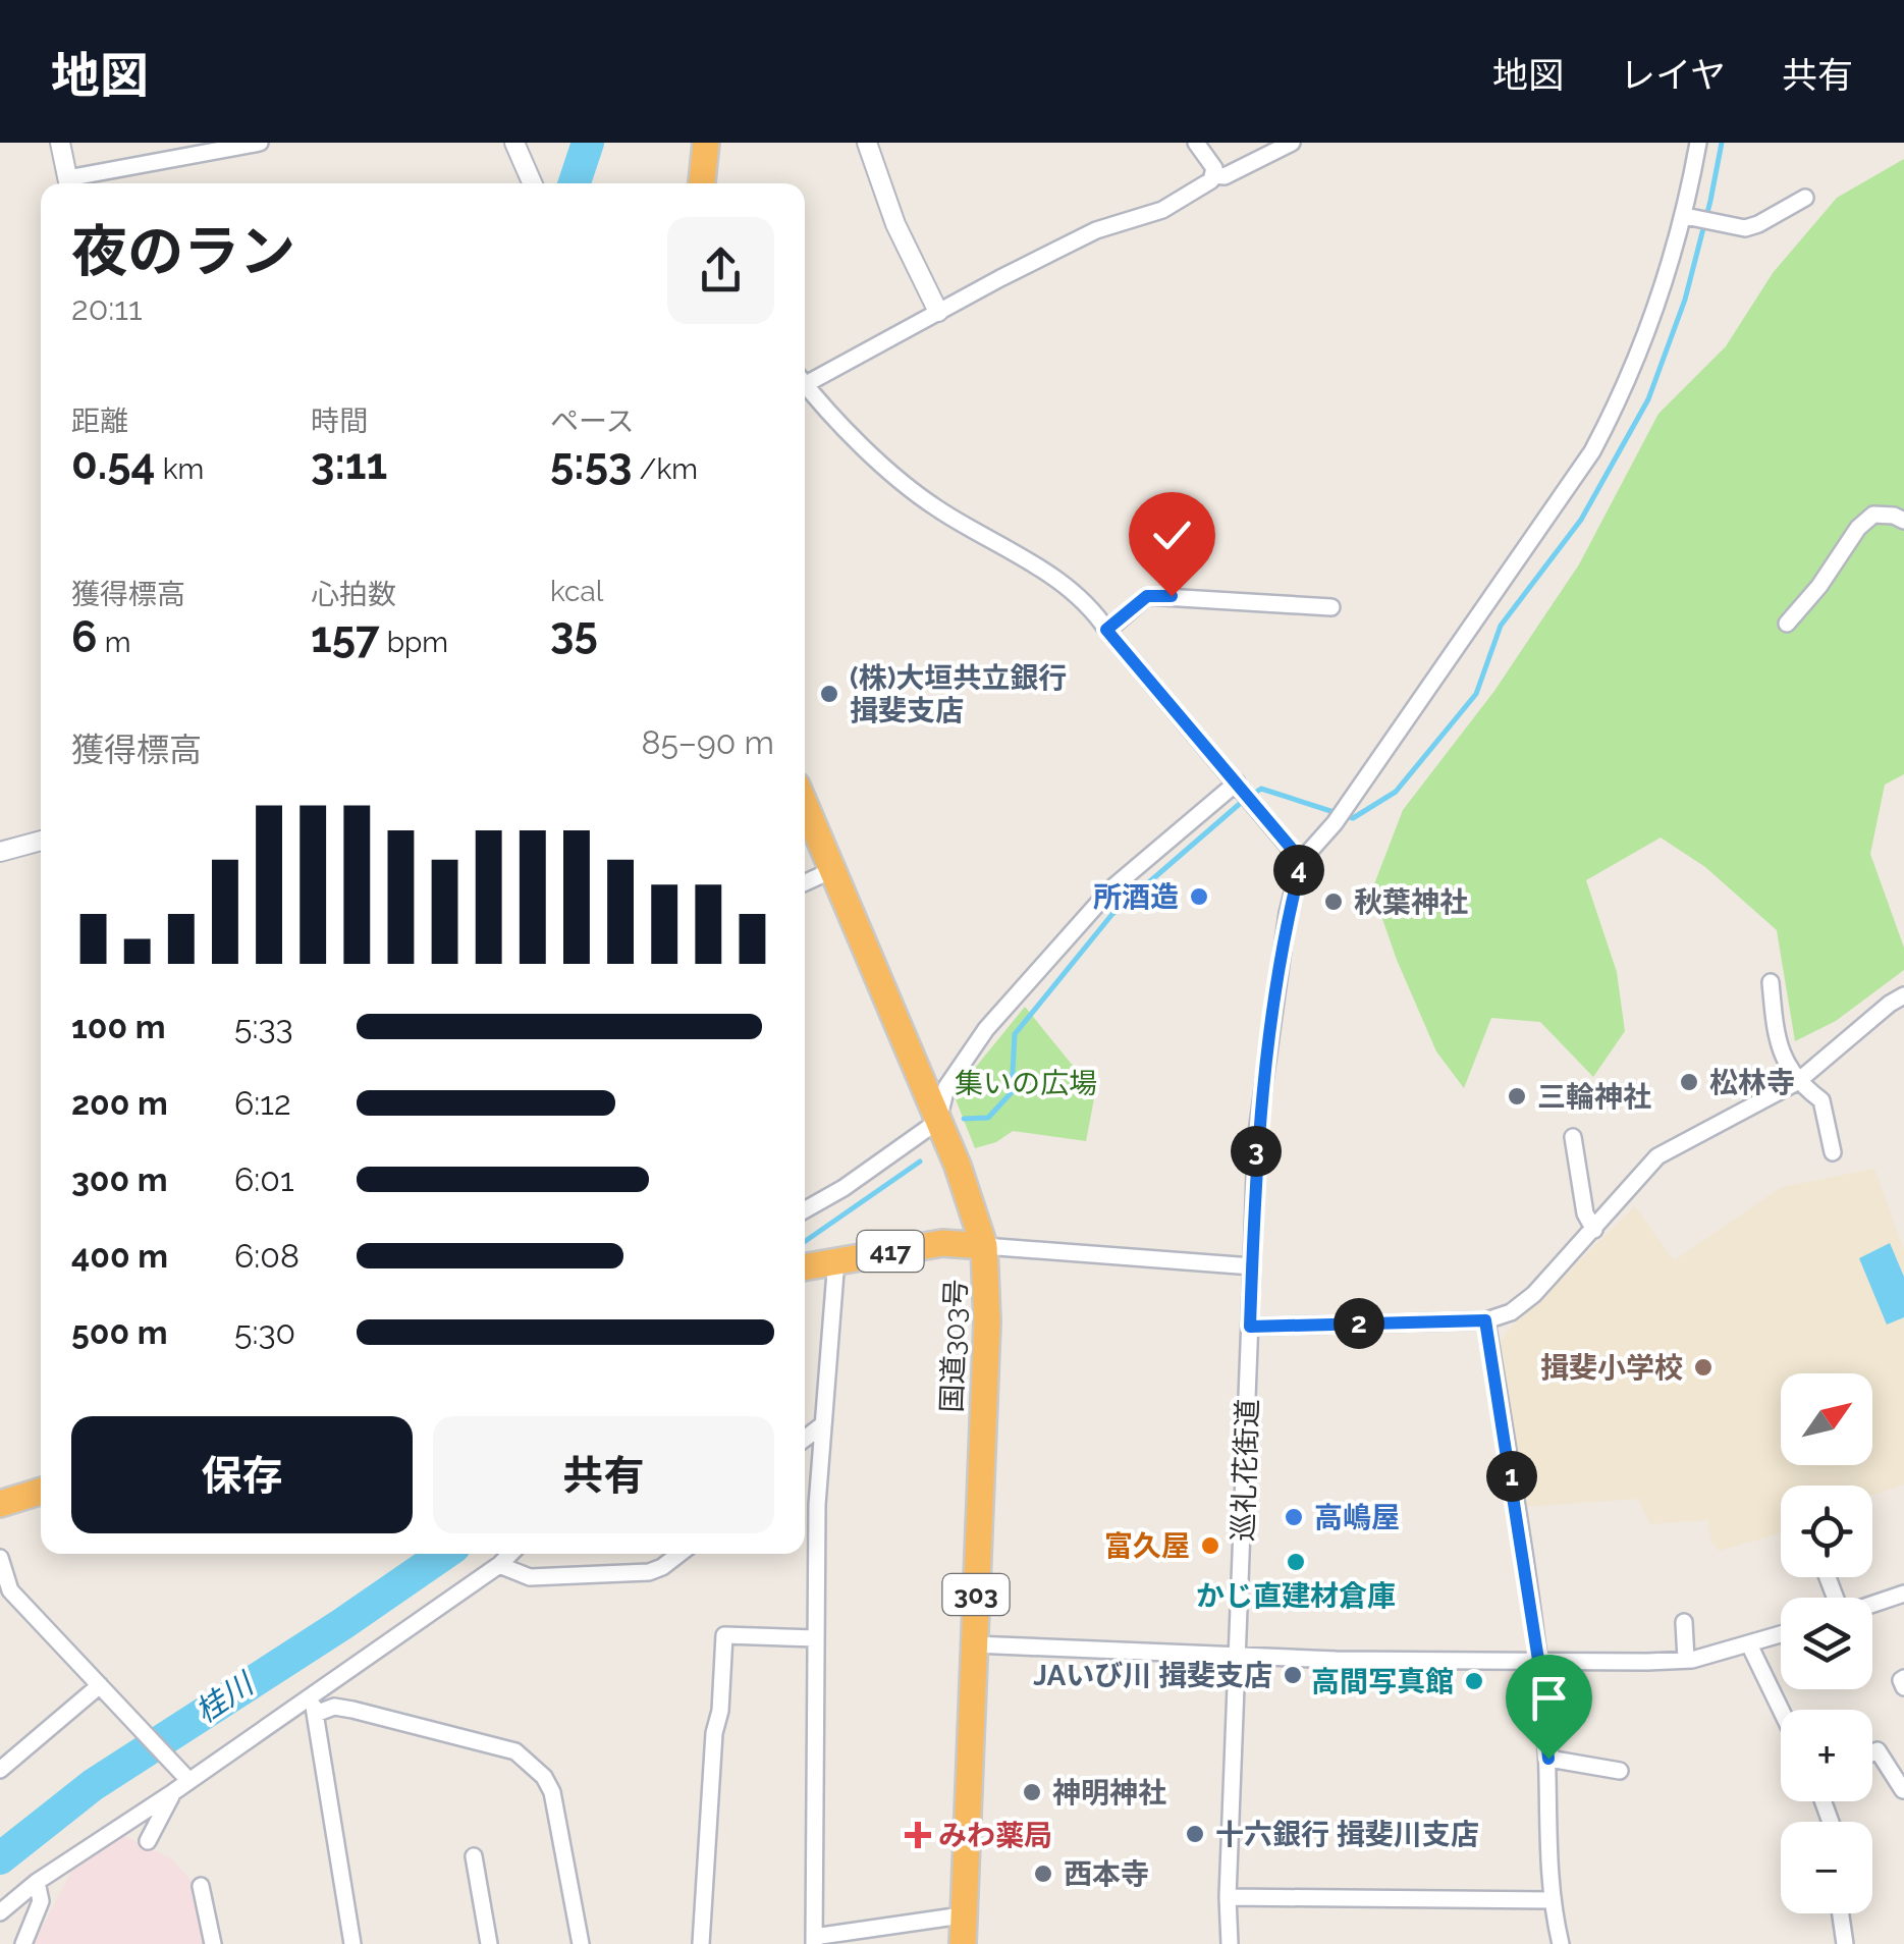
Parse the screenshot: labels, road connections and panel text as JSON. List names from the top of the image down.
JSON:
{
  "streets": {
    "highway": ["417", "国道303号", "303"],
    "street": ["巡礼花街道"]
  },
  "crossings": [
    ["417", "国道303号"]
  ],
  "water": ["桂川"],
  "parks": ["集いの広場"],
  "places": {
    "other": [
      "(株)大垣共立銀行 揖斐支店",
      "所酒造",
      "秋葉神社",
      "松林寺",
      "三輪神社",
      "揖斐小学校",
      "高嶋屋",
      "富久屋",
      "かじ直建材倉庫",
      "JAいび川 揖斐支店",
      "高間写真館",
      "神明神社",
      "十六銀行 揖斐川支店",
      "西本寺"
    ],
    "health": ["みわ薬局"]
  },
  "north": "top right",
  "page": {
    "header": "地図",
    "nav": ["地図", "レイヤ", "共有"],
    "heading": ["夜のラン", "20:11"],
    "stats": [
      ["距離", "0.54 km"],
      ["時間", "3:11"],
      ["ペース", "5:53 /km"],
      ["獲得標高", "6 m"],
      ["心拍数", "157 bpm"],
      ["kcal", "35"]
    ],
    "chart": ["獲得標高", "85–90 m"],
    "pins": [
      "4",
      "3",
      "2",
      "1"
    ],
    "list": [
      {
        "name": "100 m",
        "note": "5:33"
      },
      {
        "name": "200 m",
        "note": "6:12"
      },
      {
        "name": "300 m",
        "note": "6:01"
      },
      {
        "name": "400 m",
        "note": "6:08"
      },
      {
        "name": "500 m",
        "note": "5:30"
      }
    ],
    "map_buttons": ["+", "−"],
    "buttons": ["保存", "共有"]
  }
}
